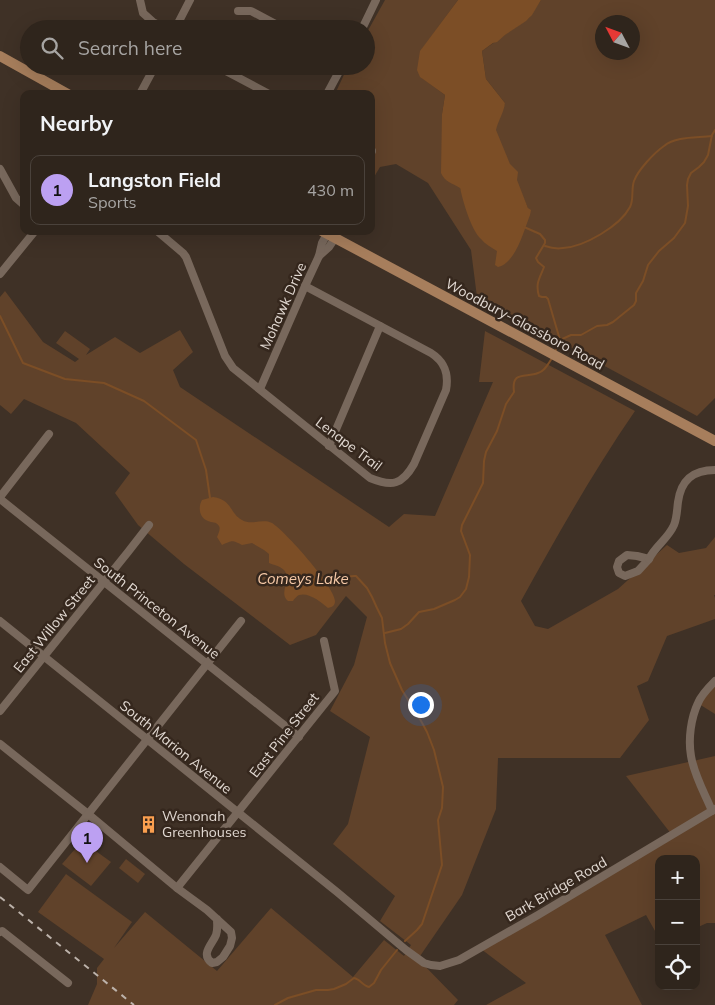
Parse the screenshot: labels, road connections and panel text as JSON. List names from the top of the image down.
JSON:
{
  "streets": {
    "main road": ["Woodbury-Glassboro Road"],
    "street": [
      "Mohawk Drive",
      "Lenape Trail",
      "South Princeton Avenue",
      "East Willow Street",
      "East Pine Street",
      "South Marion Avenue",
      "Bark Bridge Road"
    ]
  },
  "crossings": [
    ["Mohawk Drive", "Lenape Trail"],
    ["South Princeton Avenue", "East Willow Street"],
    ["South Princeton Avenue", "East Pine Street"],
    ["East Willow Street", "South Marion Avenue"],
    ["East Pine Street", "South Marion Avenue"],
    ["South Marion Avenue", "Bark Bridge Road"]
  ],
  "water": ["Comeys Lake"],
  "places": {
    "building": ["Wenonah Greenhouses"]
  },
  "north": "top left",
  "page": {
    "search": "Search here",
    "heading": "Nearby",
    "list": [
      {
        "mark": "1",
        "name": "Langston Field",
        "note": "Sports",
        "value": "430 m"
      }
    ],
    "pins": "1",
    "map_buttons": ["+", "−"]
  }
}
